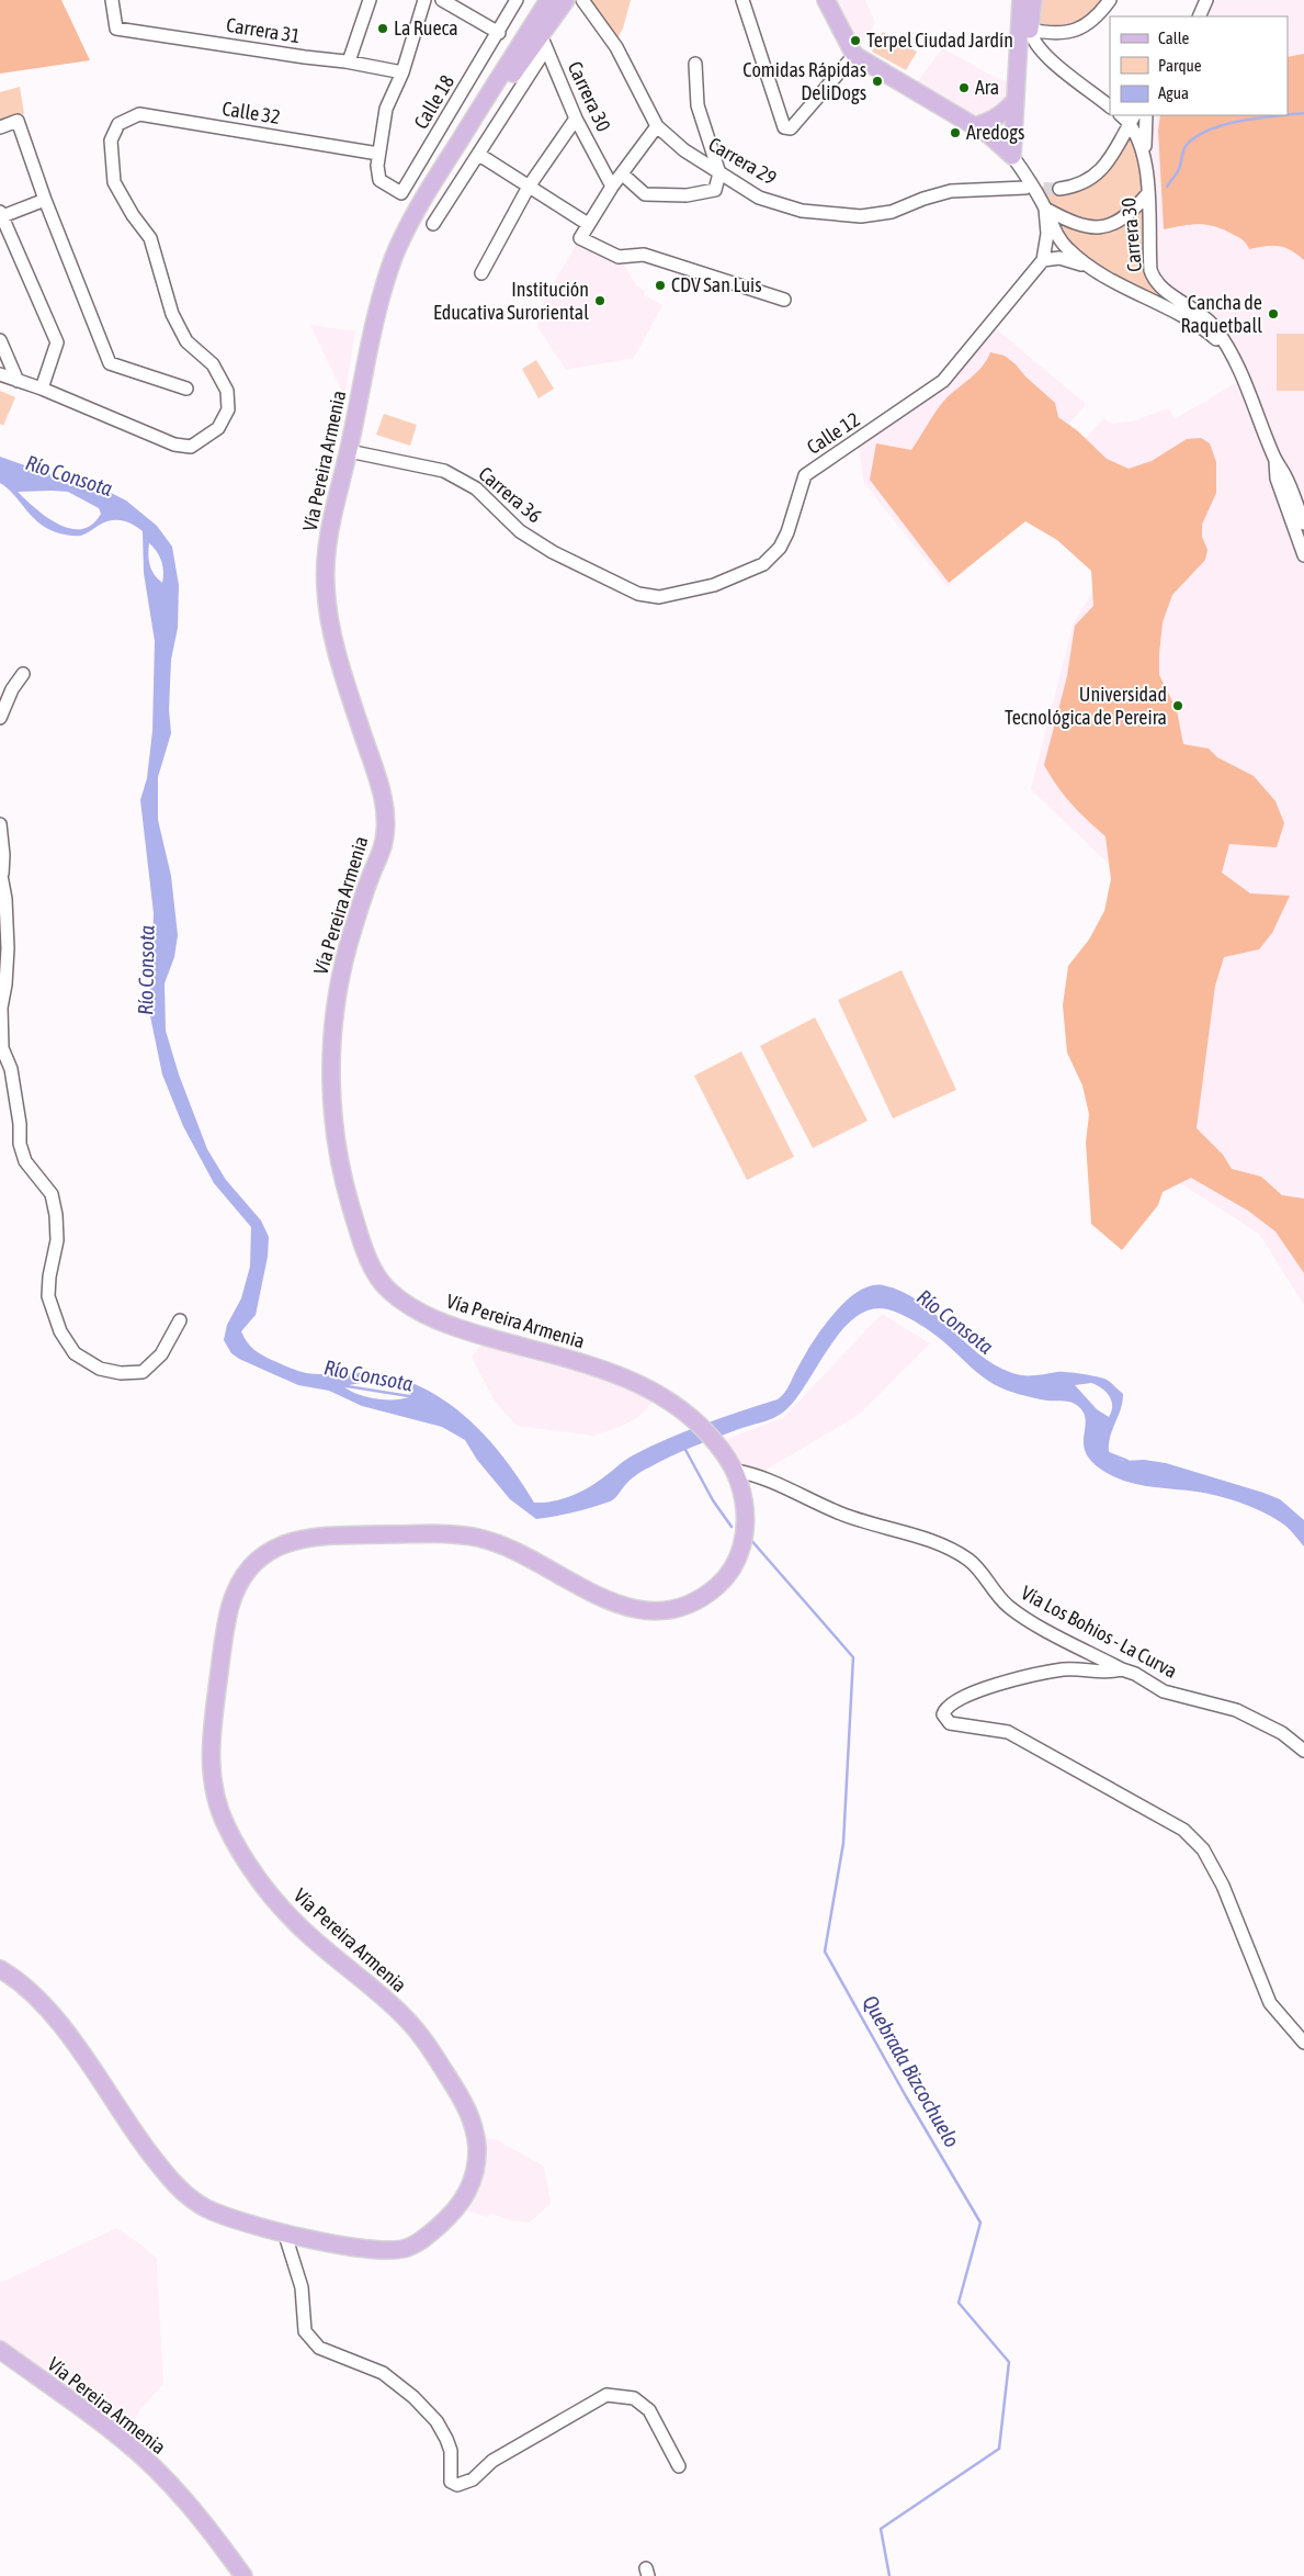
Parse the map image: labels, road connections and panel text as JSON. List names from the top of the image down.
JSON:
{
  "streets": {
    "main road": ["Vía Pereira Armenia"],
    "street": [
      "Carrera 31",
      "Carrera 30",
      "Calle 18",
      "Calle 32",
      "Carrera 29",
      "Calle 12",
      "Carrera 36",
      "Vía Los Bohios - La Curva"
    ]
  },
  "crossings": [
    ["Carrera 30", "Vía Pereira Armenia"],
    ["Calle 18", "Calle 32"],
    ["Calle 12", "Carrera 36"],
    ["Vía Pereira Armenia", "Carrera 36"],
    ["Vía Pereira Armenia", "Vía Los Bohios - La Curva"]
  ],
  "water": ["Río Consota", "Quebrada Bizcochuelo"],
  "places": [
    "La Rueca",
    "Terpel Ciudad Jardín",
    "Comidas Rápidas DeliDogs",
    "Ara",
    "Aredogs",
    "CDV San Luis",
    "Institución Educativa Suroriental",
    "Cancha de Raquetball",
    "Universidad Tecnológica de Pereira"
  ],
  "legend": ["Calle", "Parque", "Agua"]
}
